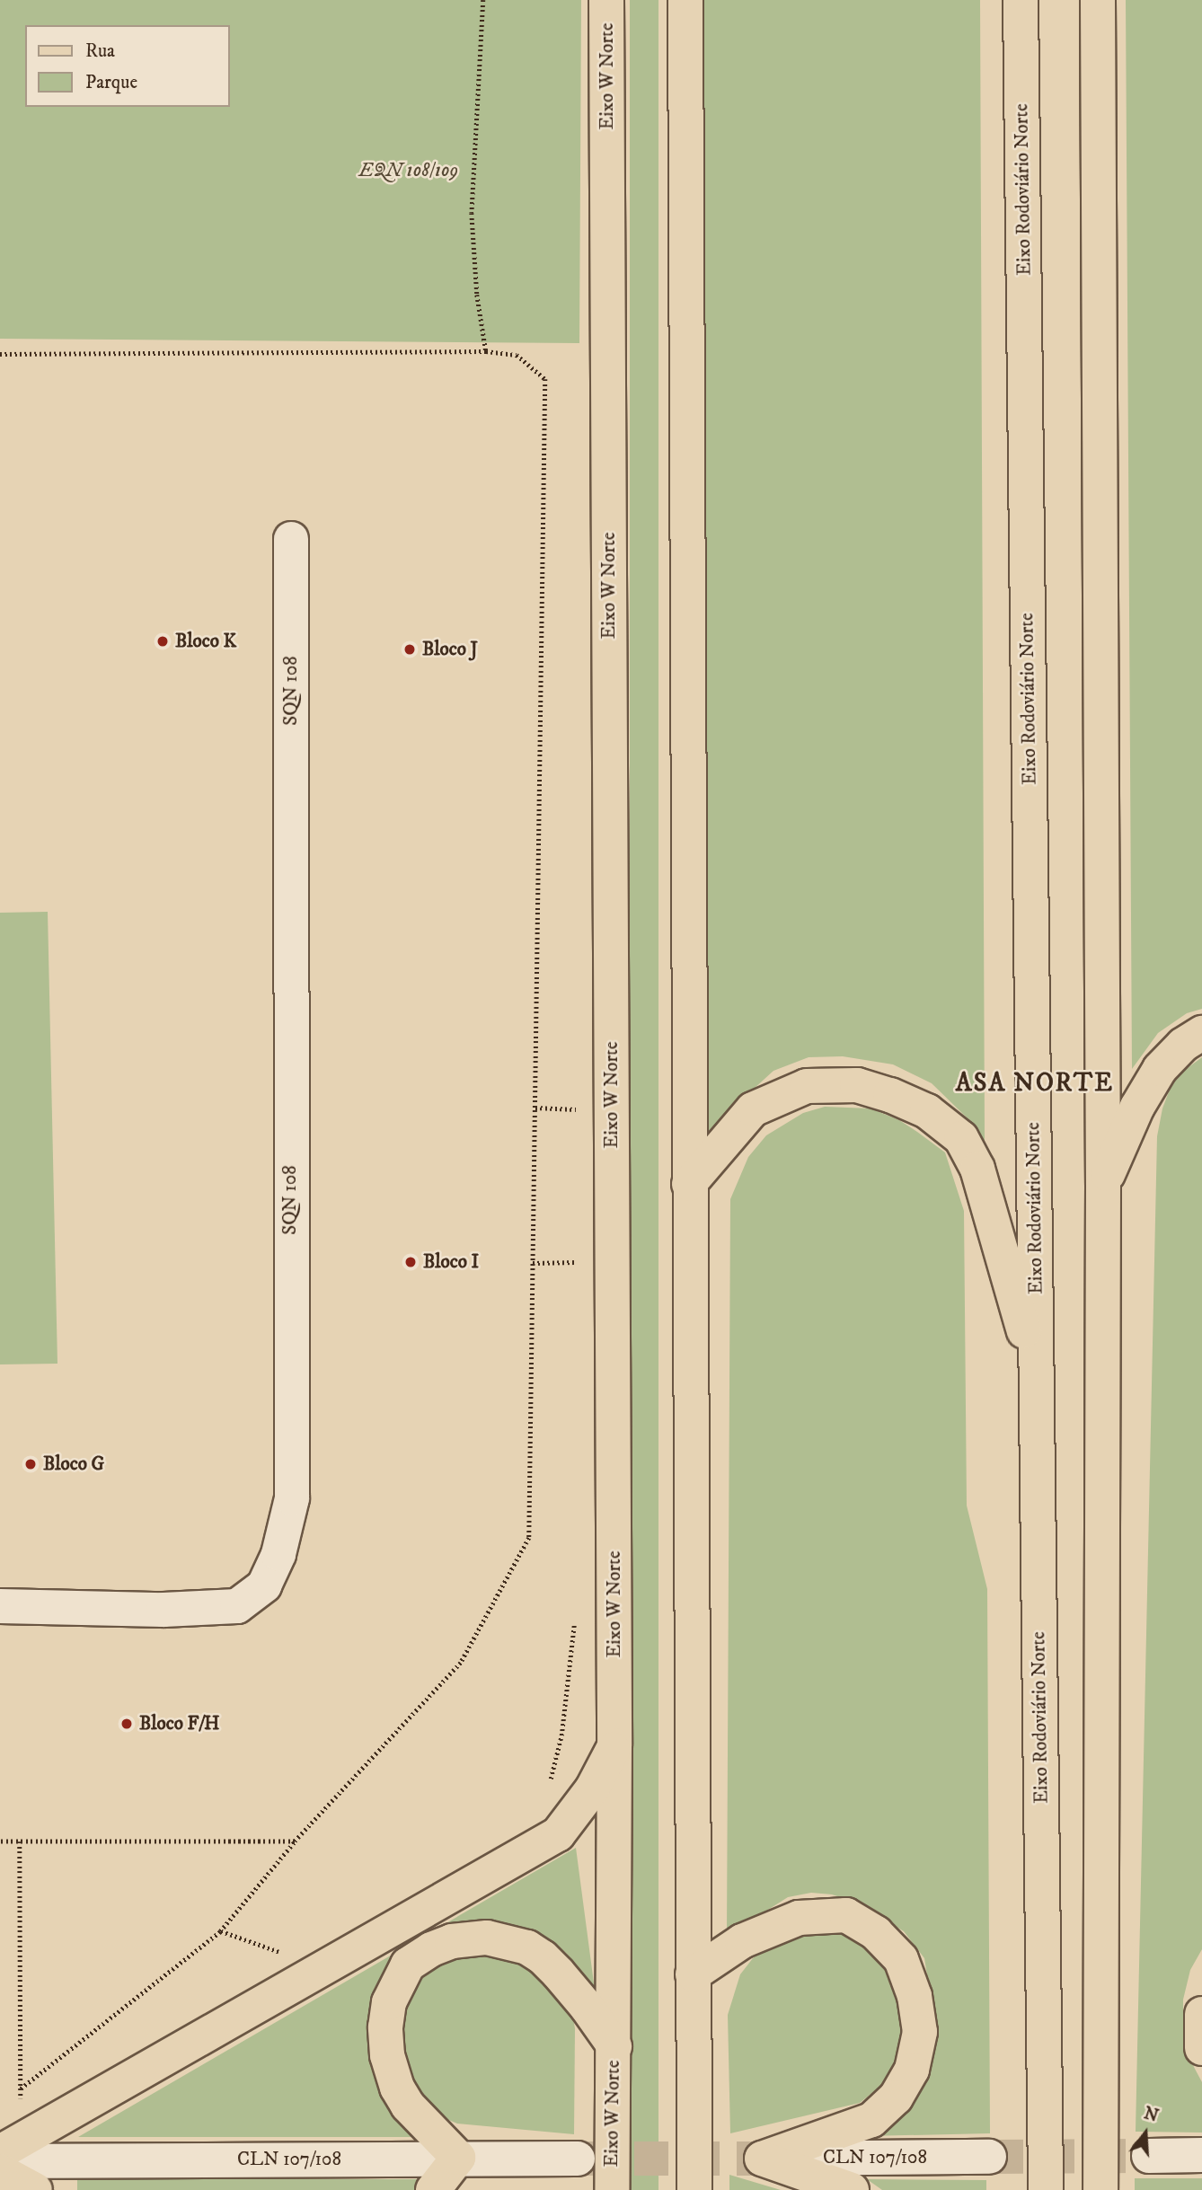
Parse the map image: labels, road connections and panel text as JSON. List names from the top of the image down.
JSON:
{
  "streets": {
    "main road": ["Eixo W Norte", "Eixo Rodoviário Norte"],
    "street": ["SQN 108", "CLN 107/108"]
  },
  "districts": ["ASA NORTE"],
  "parks": ["EQN 108/109"],
  "places": [
    "Bloco K",
    "Bloco J",
    "Bloco I",
    "Bloco G",
    "Bloco F/H"
  ],
  "legend": ["Rua", "Parque"],
  "north": "top"
}
